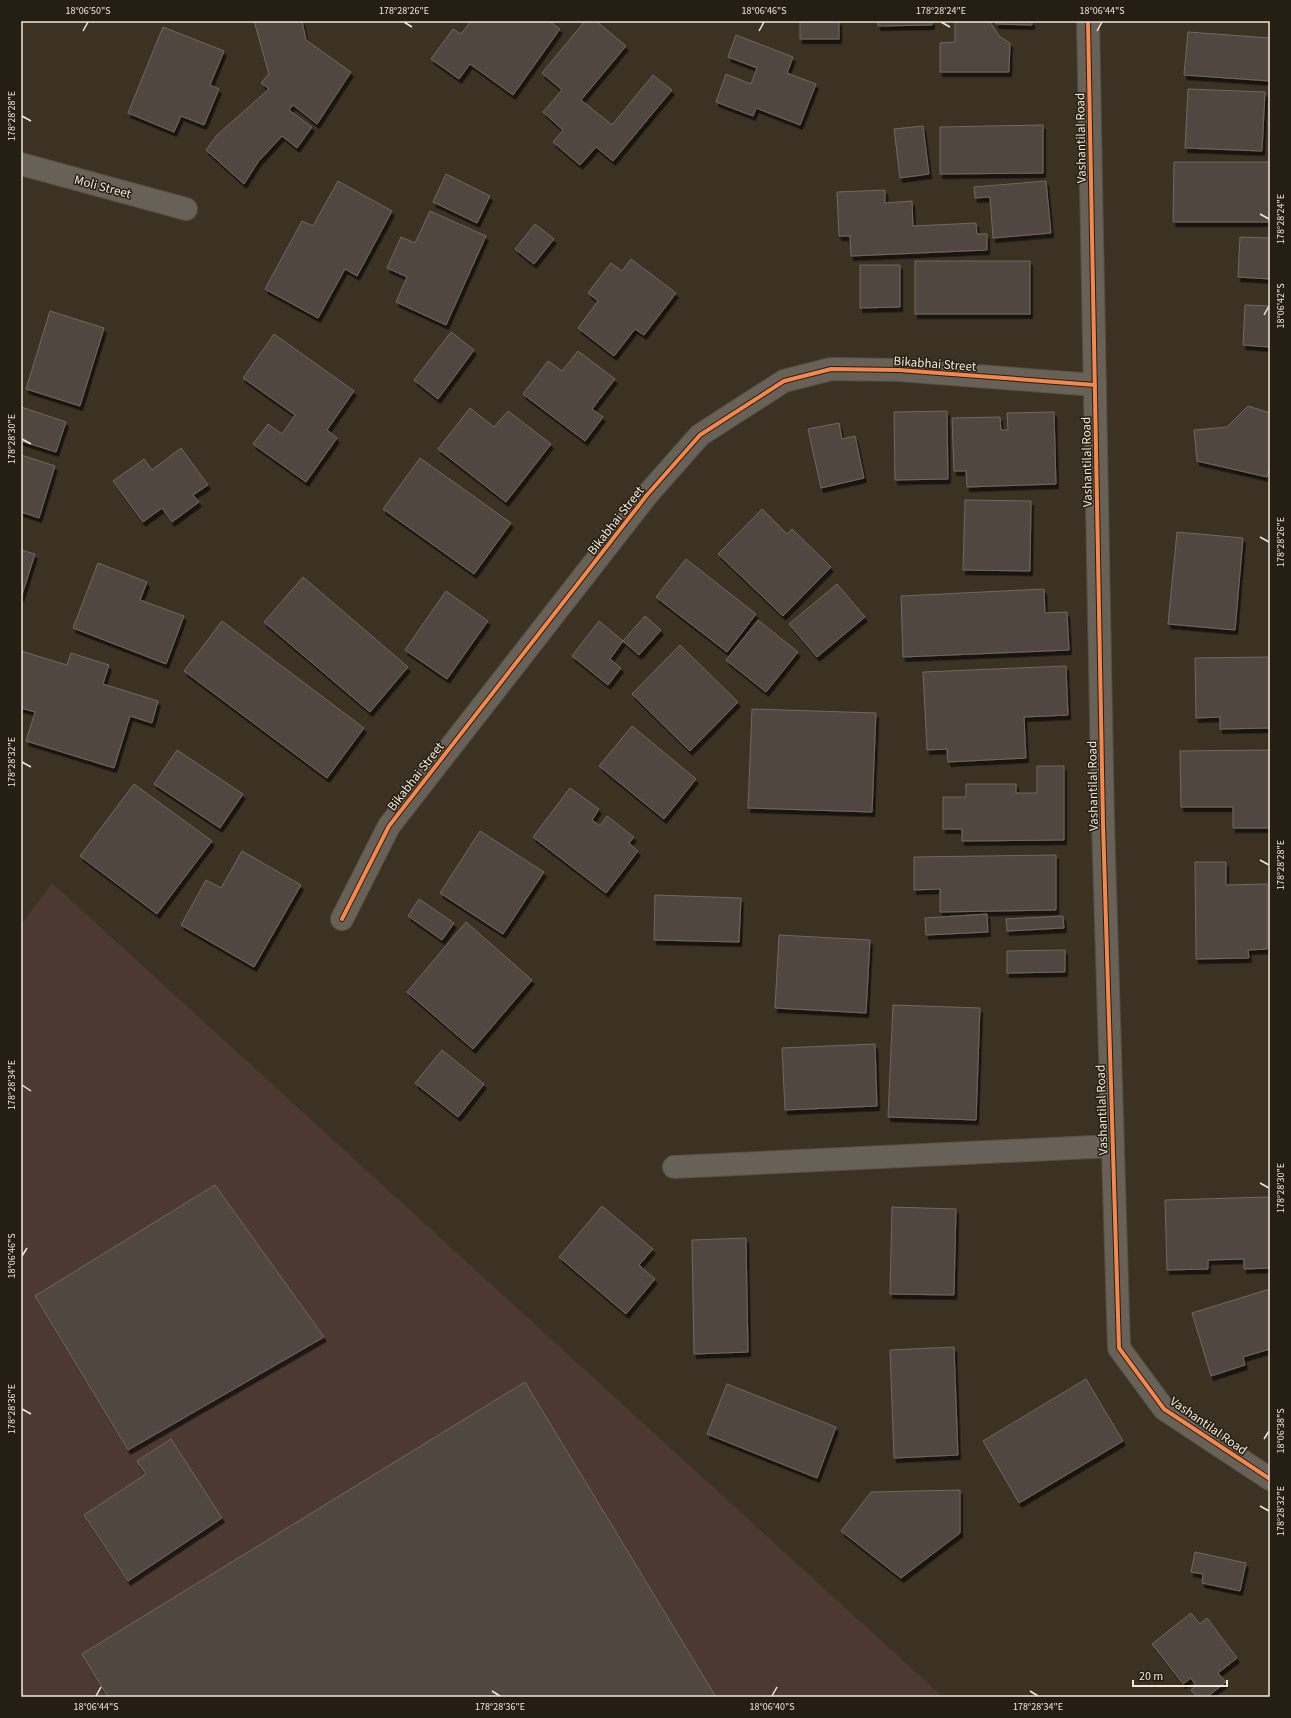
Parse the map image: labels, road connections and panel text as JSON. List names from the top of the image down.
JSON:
{
  "streets": {
    "street": ["Vashantilal Road", "Moli Street", "Bikabhai Street"]
  },
  "crossings": [
    ["Vashantilal Road", "Bikabhai Street"]
  ],
  "scale_bar": "20 m",
  "coordinates": [
    "18°06'50\"S",
    "178°28'26\"E",
    "18°06'46\"S",
    "178°28'24\"E",
    "18°06'44\"S",
    "178°28'28\"E",
    "18°06'42\"S",
    "178°28'30\"E",
    "178°28'32\"E",
    "178°28'34\"E",
    "178°28'36\"E",
    "18°06'38\"S",
    "18°06'40\"S"
  ]
}
